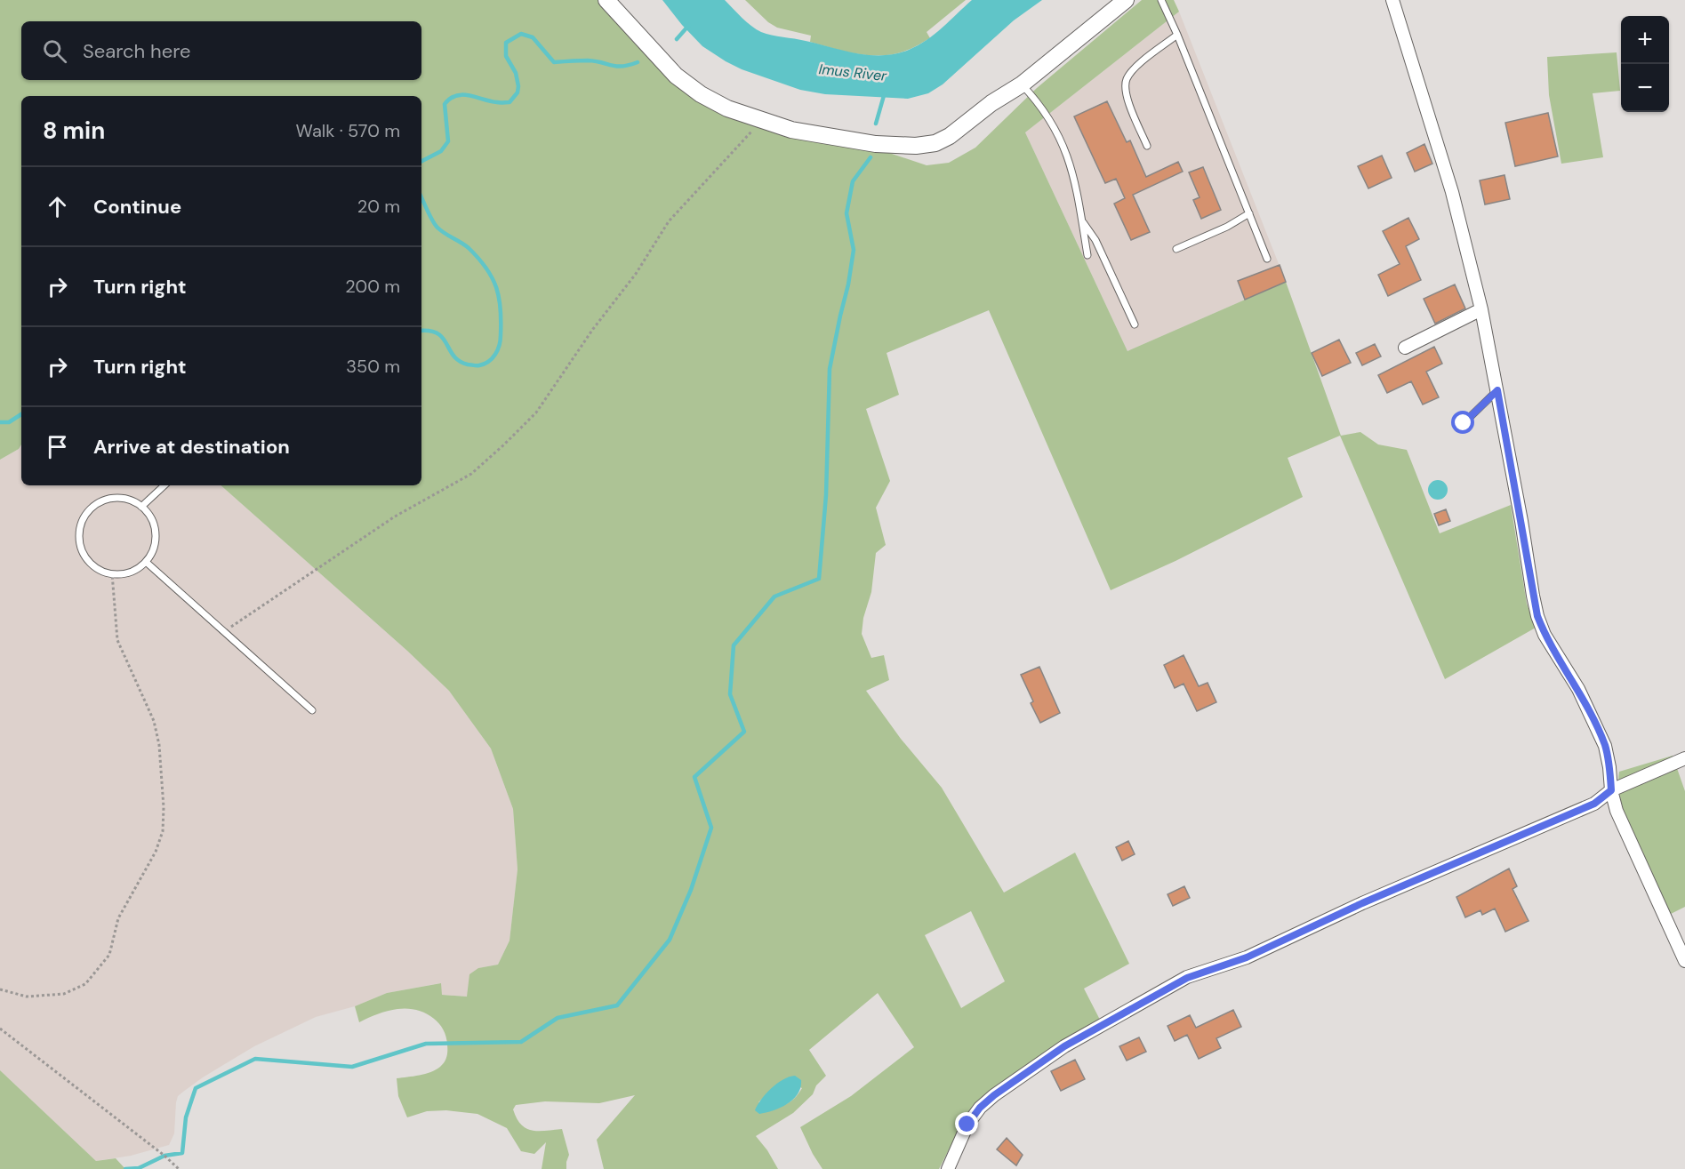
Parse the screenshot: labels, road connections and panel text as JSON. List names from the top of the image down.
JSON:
{
  "water": ["Imus River"],
  "page": {
    "map_buttons": ["+", "−"],
    "search": "Search here",
    "heading": ["8 min", "Walk · 570 m"],
    "list": [
      ["Continue", "20 m"],
      ["Turn right", "200 m"],
      ["Turn right", "350 m"],
      "Arrive at destination"
    ]
  }
}
